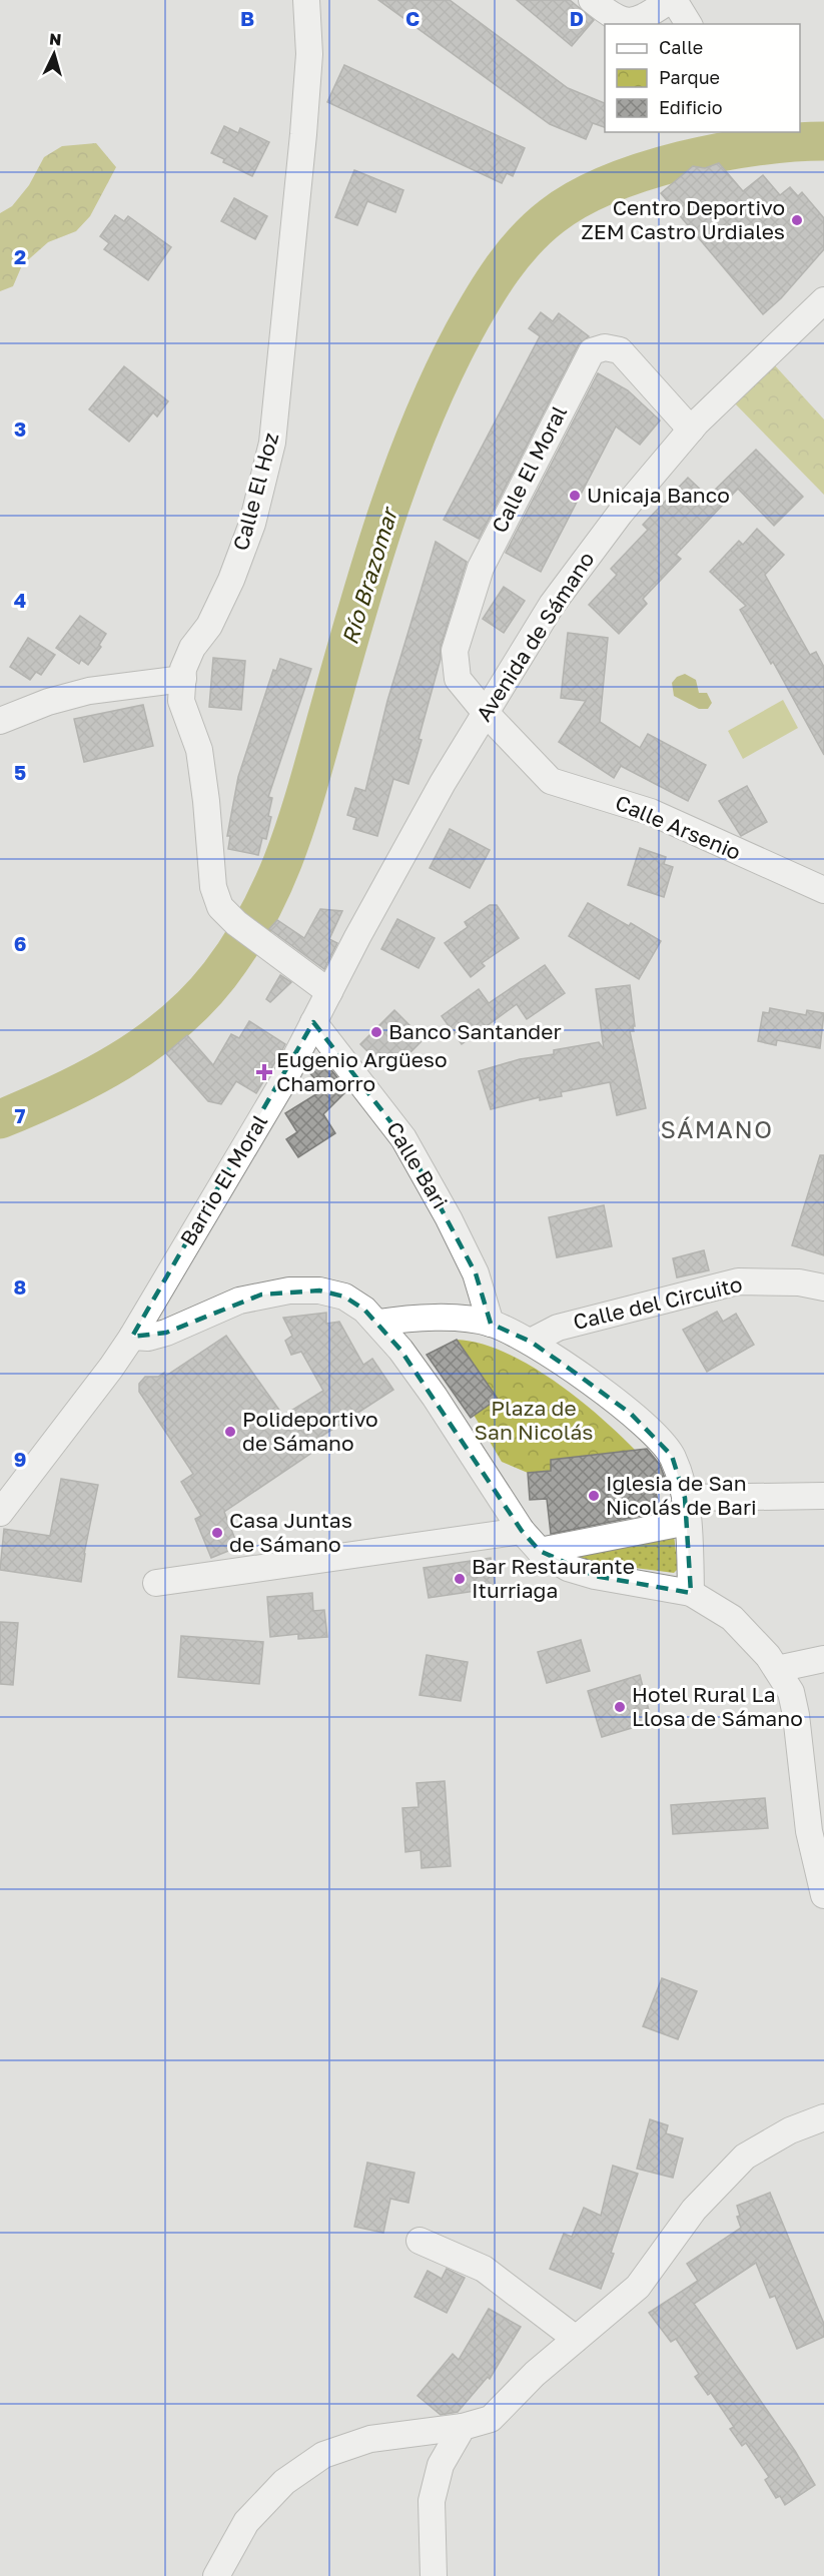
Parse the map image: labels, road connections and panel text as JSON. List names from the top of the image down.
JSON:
{
  "streets": {
    "street": [
      "Calle El Moral",
      "Calle El Hoz",
      "Avenida de Sámano",
      "Calle Arsenio",
      "Calle Bari",
      "Barrio El Moral",
      "Calle del Circuito"
    ]
  },
  "crossings": [
    ["Calle El Moral", "Avenida de Sámano"],
    ["Calle El Moral", "Calle Arsenio"],
    ["Calle El Hoz", "Avenida de Sámano"],
    ["Avenida de Sámano", "Calle Arsenio"],
    ["Avenida de Sámano", "Calle Bari"],
    ["Avenida de Sámano", "Barrio El Moral"],
    ["Calle Bari", "Barrio El Moral"]
  ],
  "districts": ["SÁMANO"],
  "water": ["Río Brazomar"],
  "parks": ["Plaza de San Nicolás"],
  "places": {
    "other": [
      "Centro Deportivo ZEM Castro Urdiales",
      "Unicaja Banco",
      "Banco Santander",
      "Polideportivo de Sámano",
      "Iglesia de San Nicolás de Bari",
      "Casa Juntas de Sámano",
      "Bar Restaurante Iturriaga",
      "Hotel Rural La Llosa de Sámano"
    ],
    "health": ["Eugenio Argüeso Chamorro"]
  },
  "legend": ["Calle", "Parque", "Edificio"],
  "north": "top",
  "grid": {
    "columns": ["B", "C", "D"],
    "rows": [
      "2",
      "3",
      "4",
      "5",
      "6",
      "7",
      "8",
      "9"
    ]
  }
}
